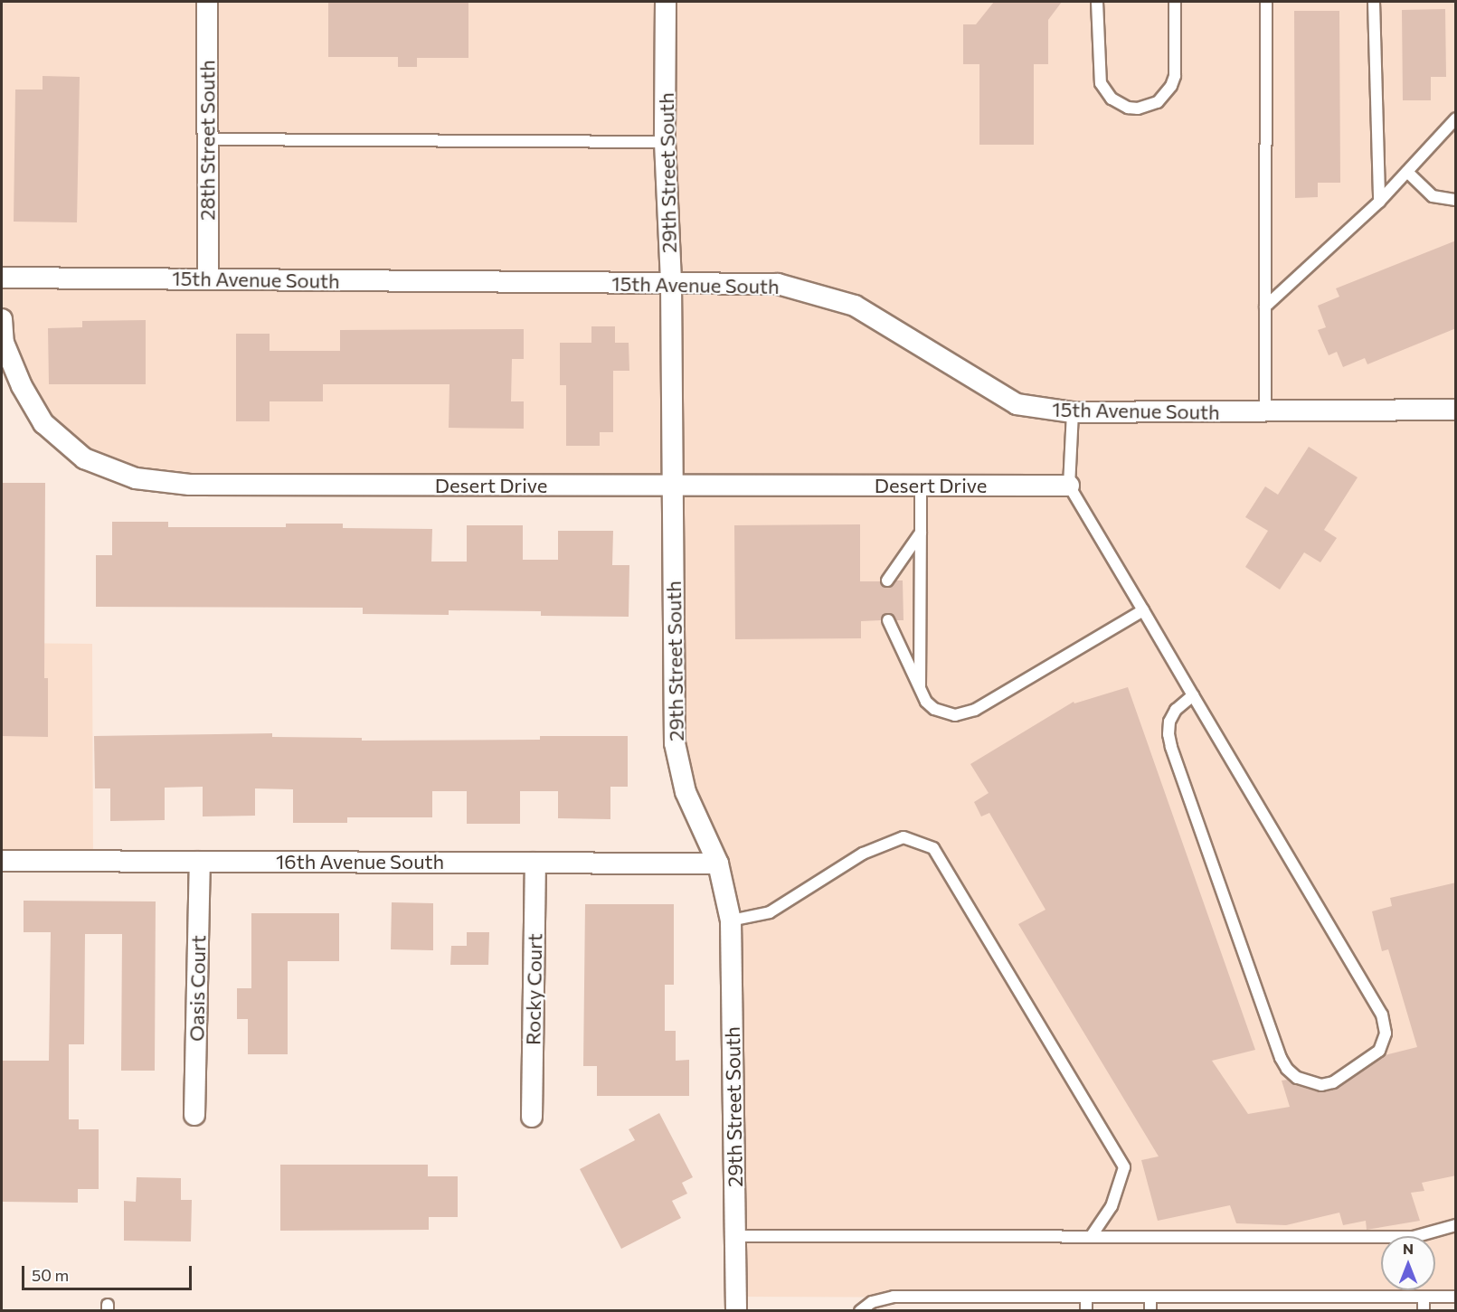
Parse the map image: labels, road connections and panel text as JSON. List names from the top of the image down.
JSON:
{
  "streets": {
    "street": [
      "28th Street South",
      "29th Street South",
      "15th Avenue South",
      "Desert Drive",
      "16th Avenue South",
      "Oasis Court",
      "Rocky Court"
    ]
  },
  "crossings": [
    ["28th Street South", "15th Avenue South"],
    ["29th Street South", "15th Avenue South"],
    ["29th Street South", "Desert Drive"],
    ["29th Street South", "16th Avenue South"],
    ["16th Avenue South", "Oasis Court"],
    ["16th Avenue South", "Rocky Court"]
  ],
  "scale_bar": "50 m",
  "north": "top"
}
